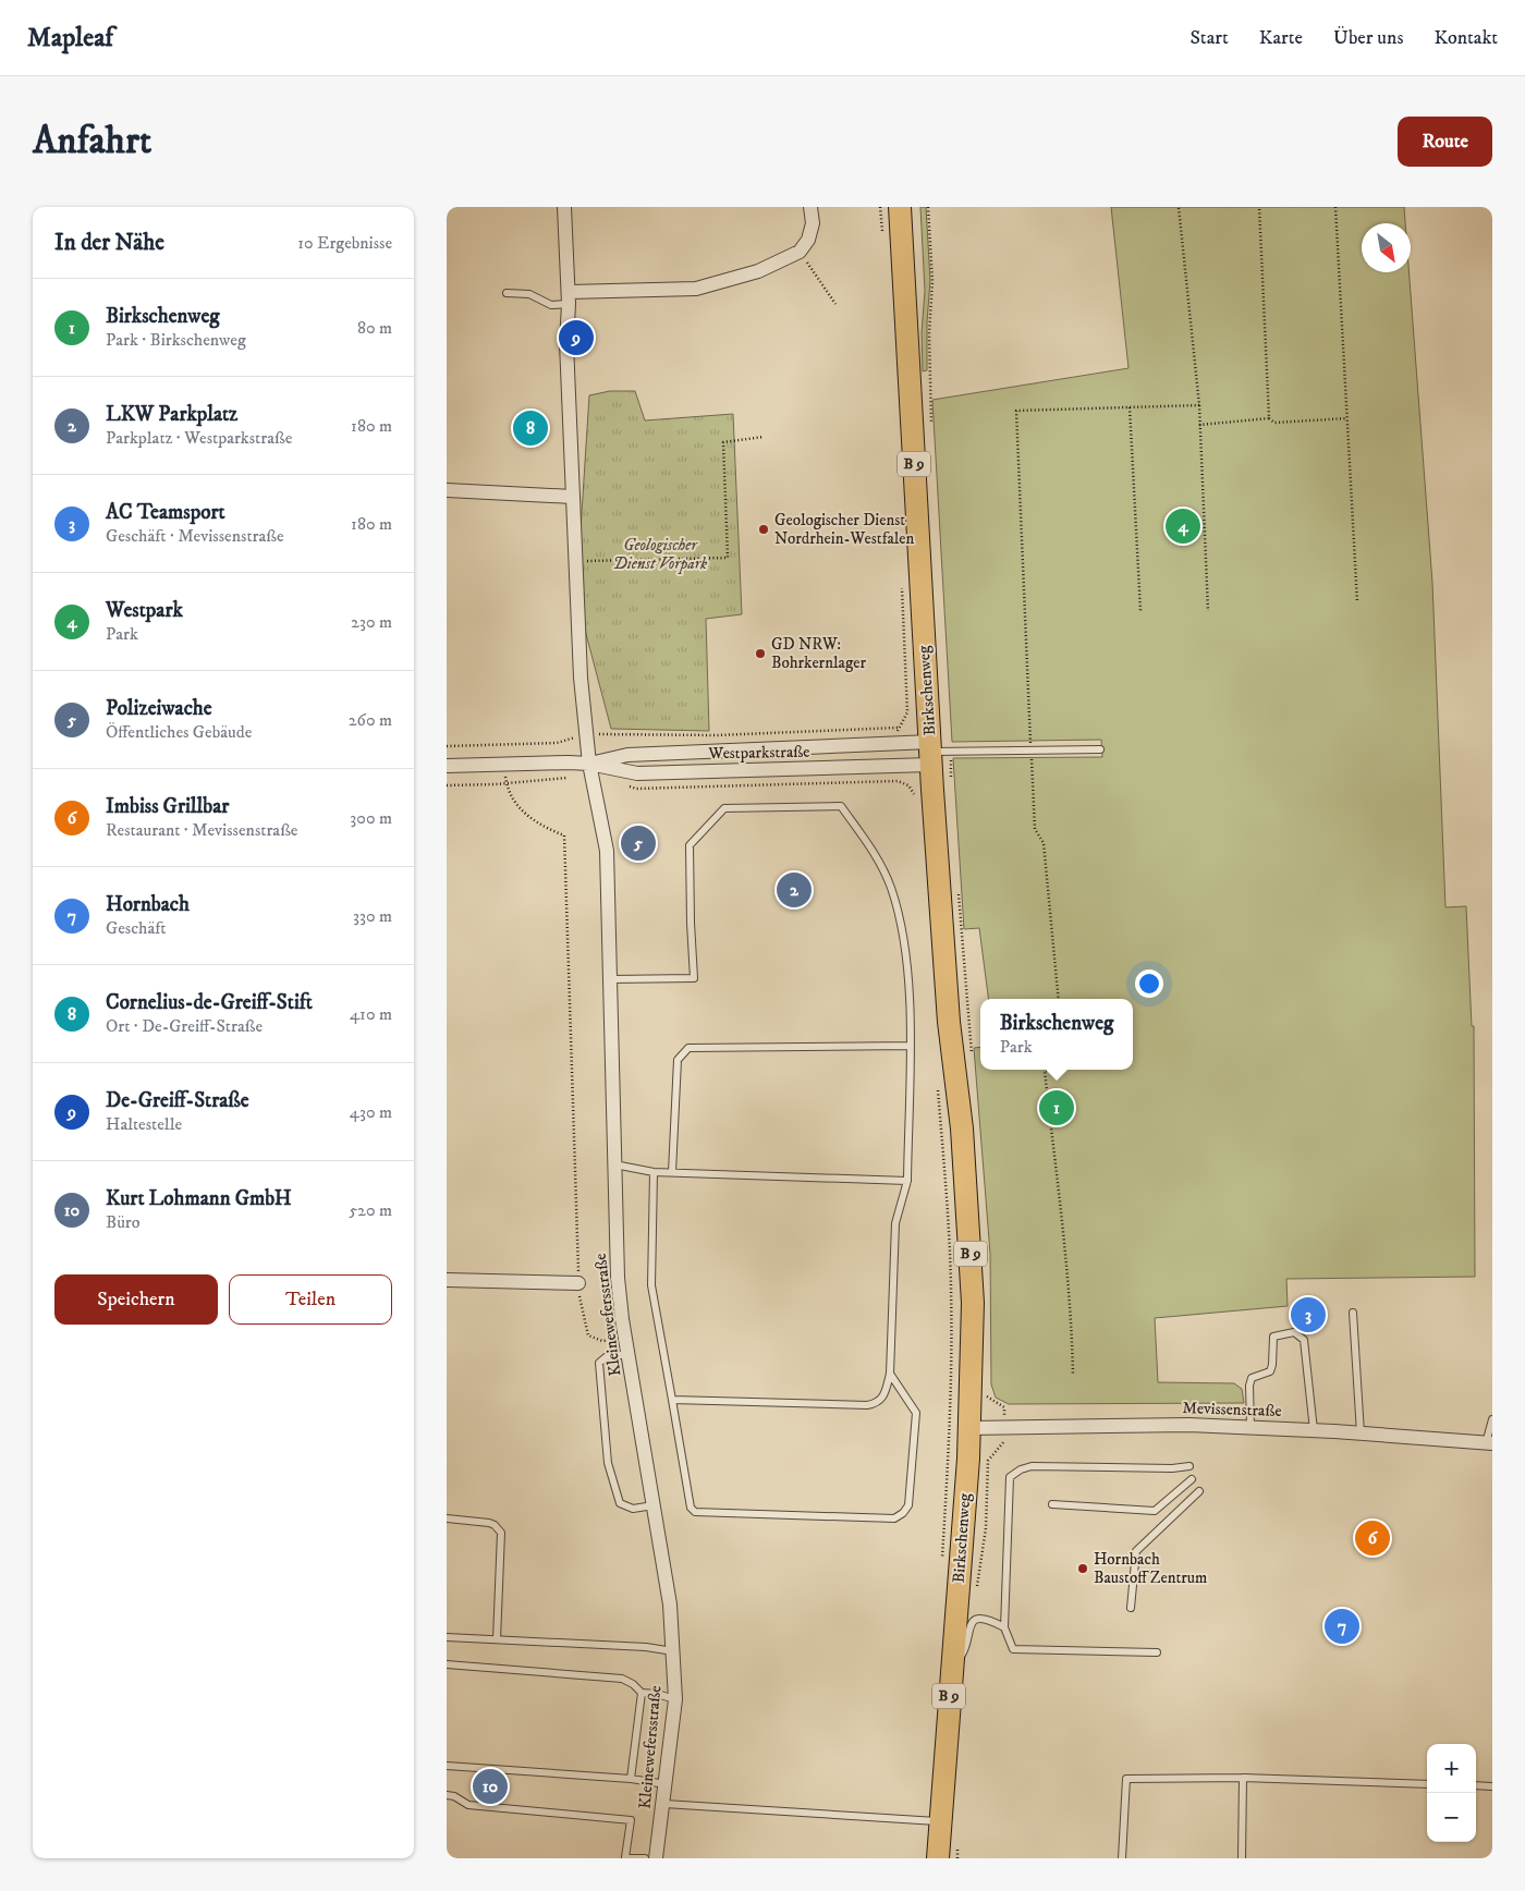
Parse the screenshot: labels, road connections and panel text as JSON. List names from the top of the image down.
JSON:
{
  "streets": {
    "main road": ["B 9", "Birkschenweg"],
    "street": ["Westparkstraße", "Kleinewefersstraße", "Mevissenstraße"]
  },
  "crossings": [
    ["Birkschenweg", "Westparkstraße"],
    ["Birkschenweg", "Mevissenstraße"],
    ["Westparkstraße", "Kleinewefersstraße"]
  ],
  "parks": ["Geologischer Dienst Vorpark"],
  "places": ["Geologischer Dienst Nordrhein-Westfalen", "GD NRW: Bohrkernlager", "Hornbach Baustoff Zentrum"],
  "north": "bottom right",
  "page": {
    "header": "Mapleaf",
    "nav": [
      "Start",
      "Karte",
      "Über uns",
      "Kontakt"
    ],
    "buttons": [
      "Route",
      ["Speichern", "Teilen"]
    ],
    "title": "Anfahrt",
    "heading": ["In der Nähe", "10 Ergebnisse"],
    "list": [
      {
        "mark": "1",
        "name": "Birkschenweg",
        "note": "Park · Birkschenweg",
        "value": "80 m"
      },
      {
        "mark": "2",
        "name": "LKW Parkplatz",
        "note": "Parkplatz · Westparkstraße",
        "value": "180 m"
      },
      {
        "mark": "3",
        "name": "AC Teamsport",
        "note": "Geschäft · Mevissenstraße",
        "value": "180 m"
      },
      {
        "mark": "4",
        "name": "Westpark",
        "note": "Park",
        "value": "230 m"
      },
      {
        "mark": "5",
        "name": "Polizeiwache",
        "note": "Öffentliches Gebäude",
        "value": "260 m"
      },
      {
        "mark": "6",
        "name": "Imbiss Grillbar",
        "note": "Restaurant · Mevissenstraße",
        "value": "300 m"
      },
      {
        "mark": "7",
        "name": "Hornbach",
        "note": "Geschäft",
        "value": "330 m"
      },
      {
        "mark": "8",
        "name": "Cornelius-de-Greiff-Stift",
        "note": "Ort · De-Greiff-Straße",
        "value": "410 m"
      },
      {
        "mark": "9",
        "name": "De-Greiff-Straße",
        "note": "Haltestelle",
        "value": "430 m"
      },
      {
        "mark": "10",
        "name": "Kurt Lohmann GmbH",
        "note": "Büro",
        "value": "520 m"
      }
    ],
    "pins": [
      "9",
      "8",
      "4",
      "5",
      "2",
      "1",
      "3",
      "6",
      "7",
      "10"
    ],
    "popup": ["Birkschenweg", "Park"],
    "map_buttons": ["+", "−"]
  }
}
